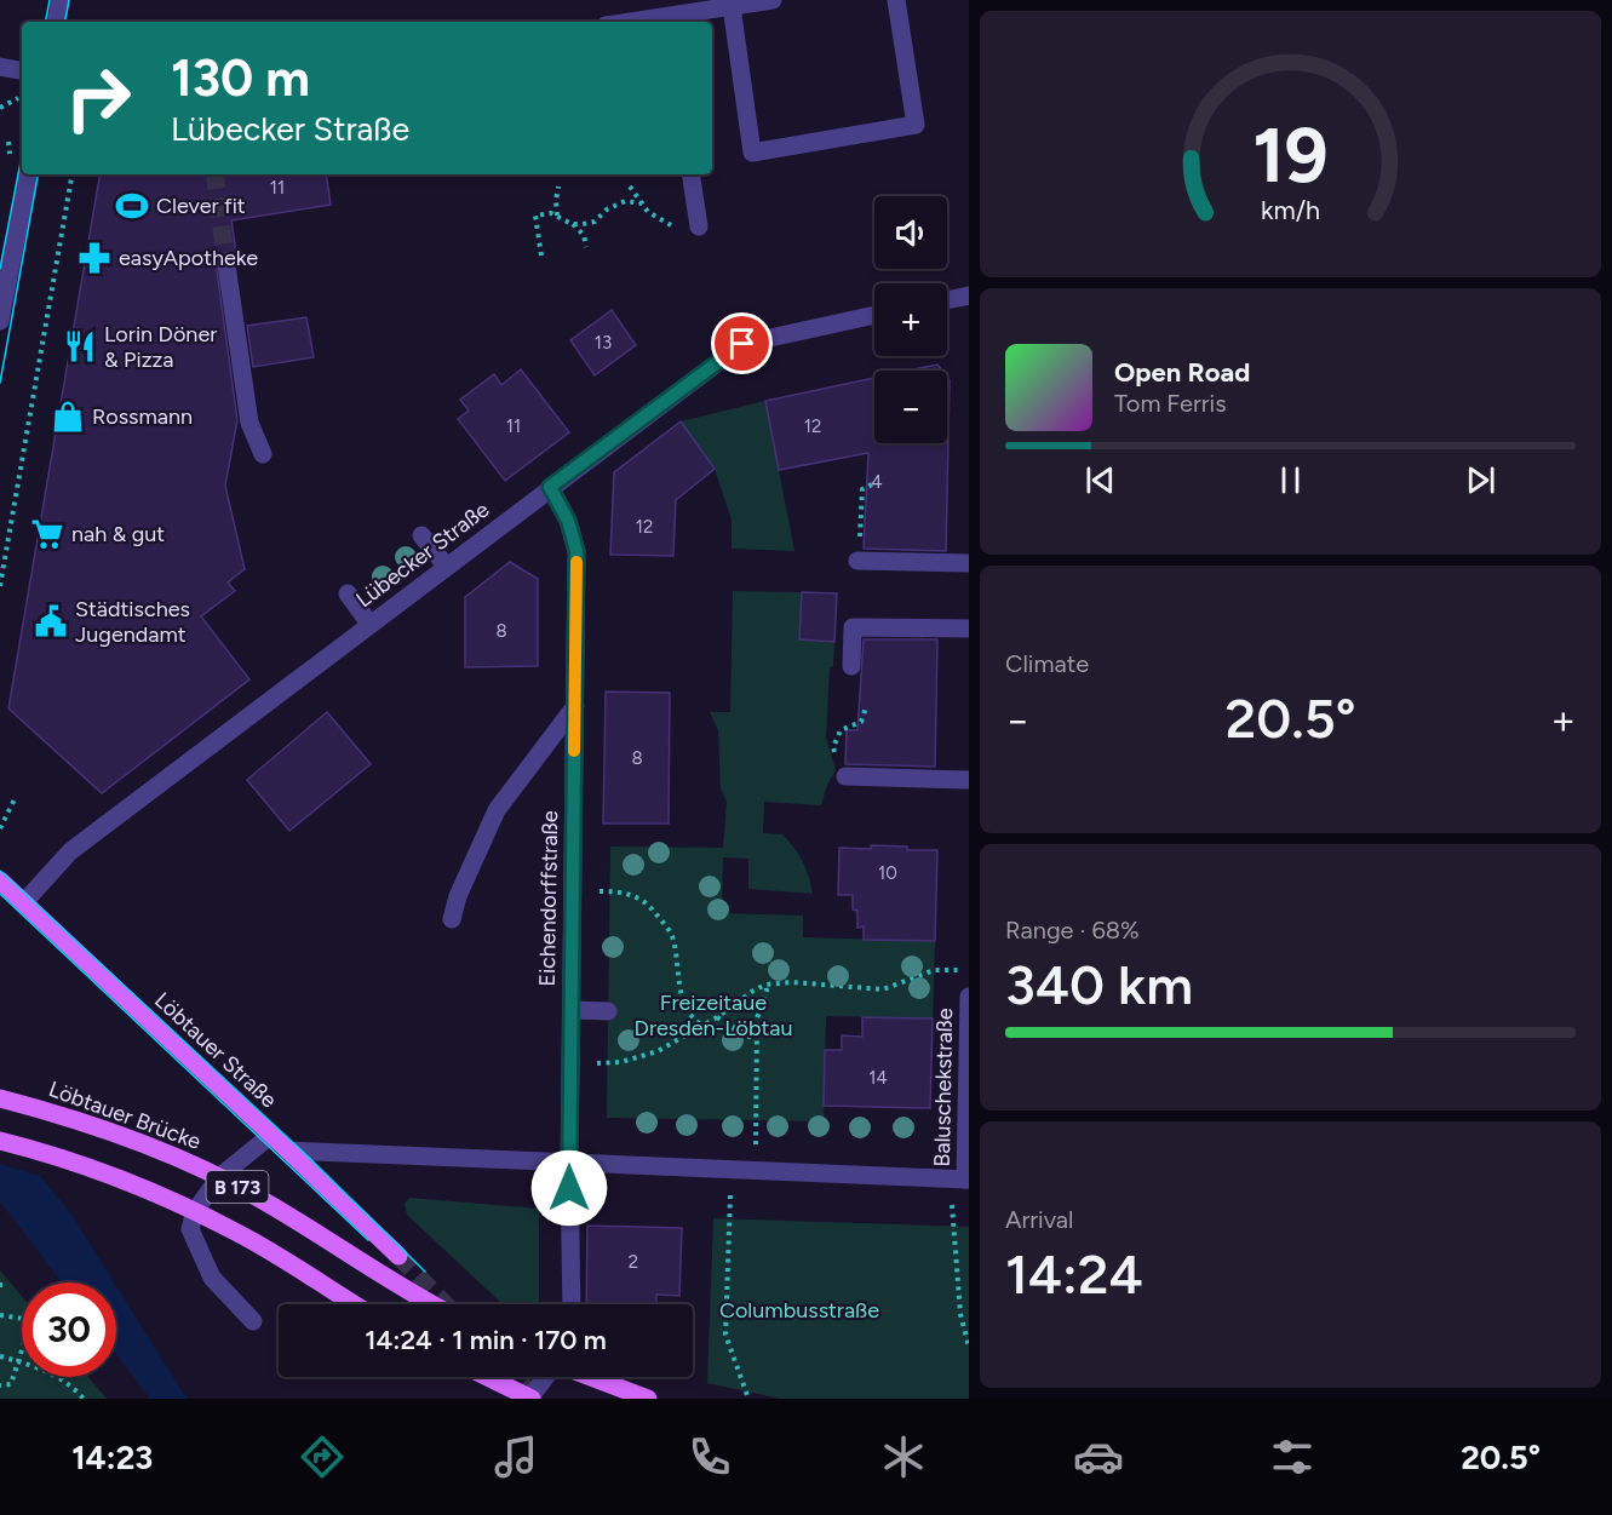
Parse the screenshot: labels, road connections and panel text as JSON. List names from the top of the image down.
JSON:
{
  "streets": {
    "main road": ["Löbtauer Straße", "Löbtauer Brücke", "B 173"],
    "street": ["Lübecker Straße", "Eichendorffstraße", "Baluschekstraße"]
  },
  "crossings": [
    ["Lübecker Straße", "Eichendorffstraße"],
    ["Lübecker Straße", "Löbtauer Straße"]
  ],
  "parks": ["Freizeitaue Dresden-Löbtau", "Columbusstraße"],
  "places": {
    "sports": ["Clever fit"],
    "pharmacy": ["easyApotheke"],
    "restaurant": ["Lorin Döner & Pizza"],
    "shop": ["Rossmann"],
    "supermarket": ["nah & gut"],
    "public building": ["Städtisches Jugendamt"]
  },
  "house_numbers": [
    "11",
    "13",
    "11",
    "12",
    "4",
    "12",
    "8",
    "8",
    "10",
    "14",
    "2"
  ],
  "page": {
    "turn": ["130 m", "Lübecker Straße"],
    "map_buttons": ["+", "−"],
    "song": ["Open Road", "Tom Ferris"],
    "tile": [
      "Climate",
      ["Range · 68%", "340 km"],
      ["Arrival", "14:24"]
    ],
    "heat": ["−", "20.5°", "+"],
    "limit": "30",
    "trip": "14:24 · 1 min · 170 m",
    "tabs": ["14:23", "20.5°"],
    "gauge": ["19", "km/h"]
  }
}
